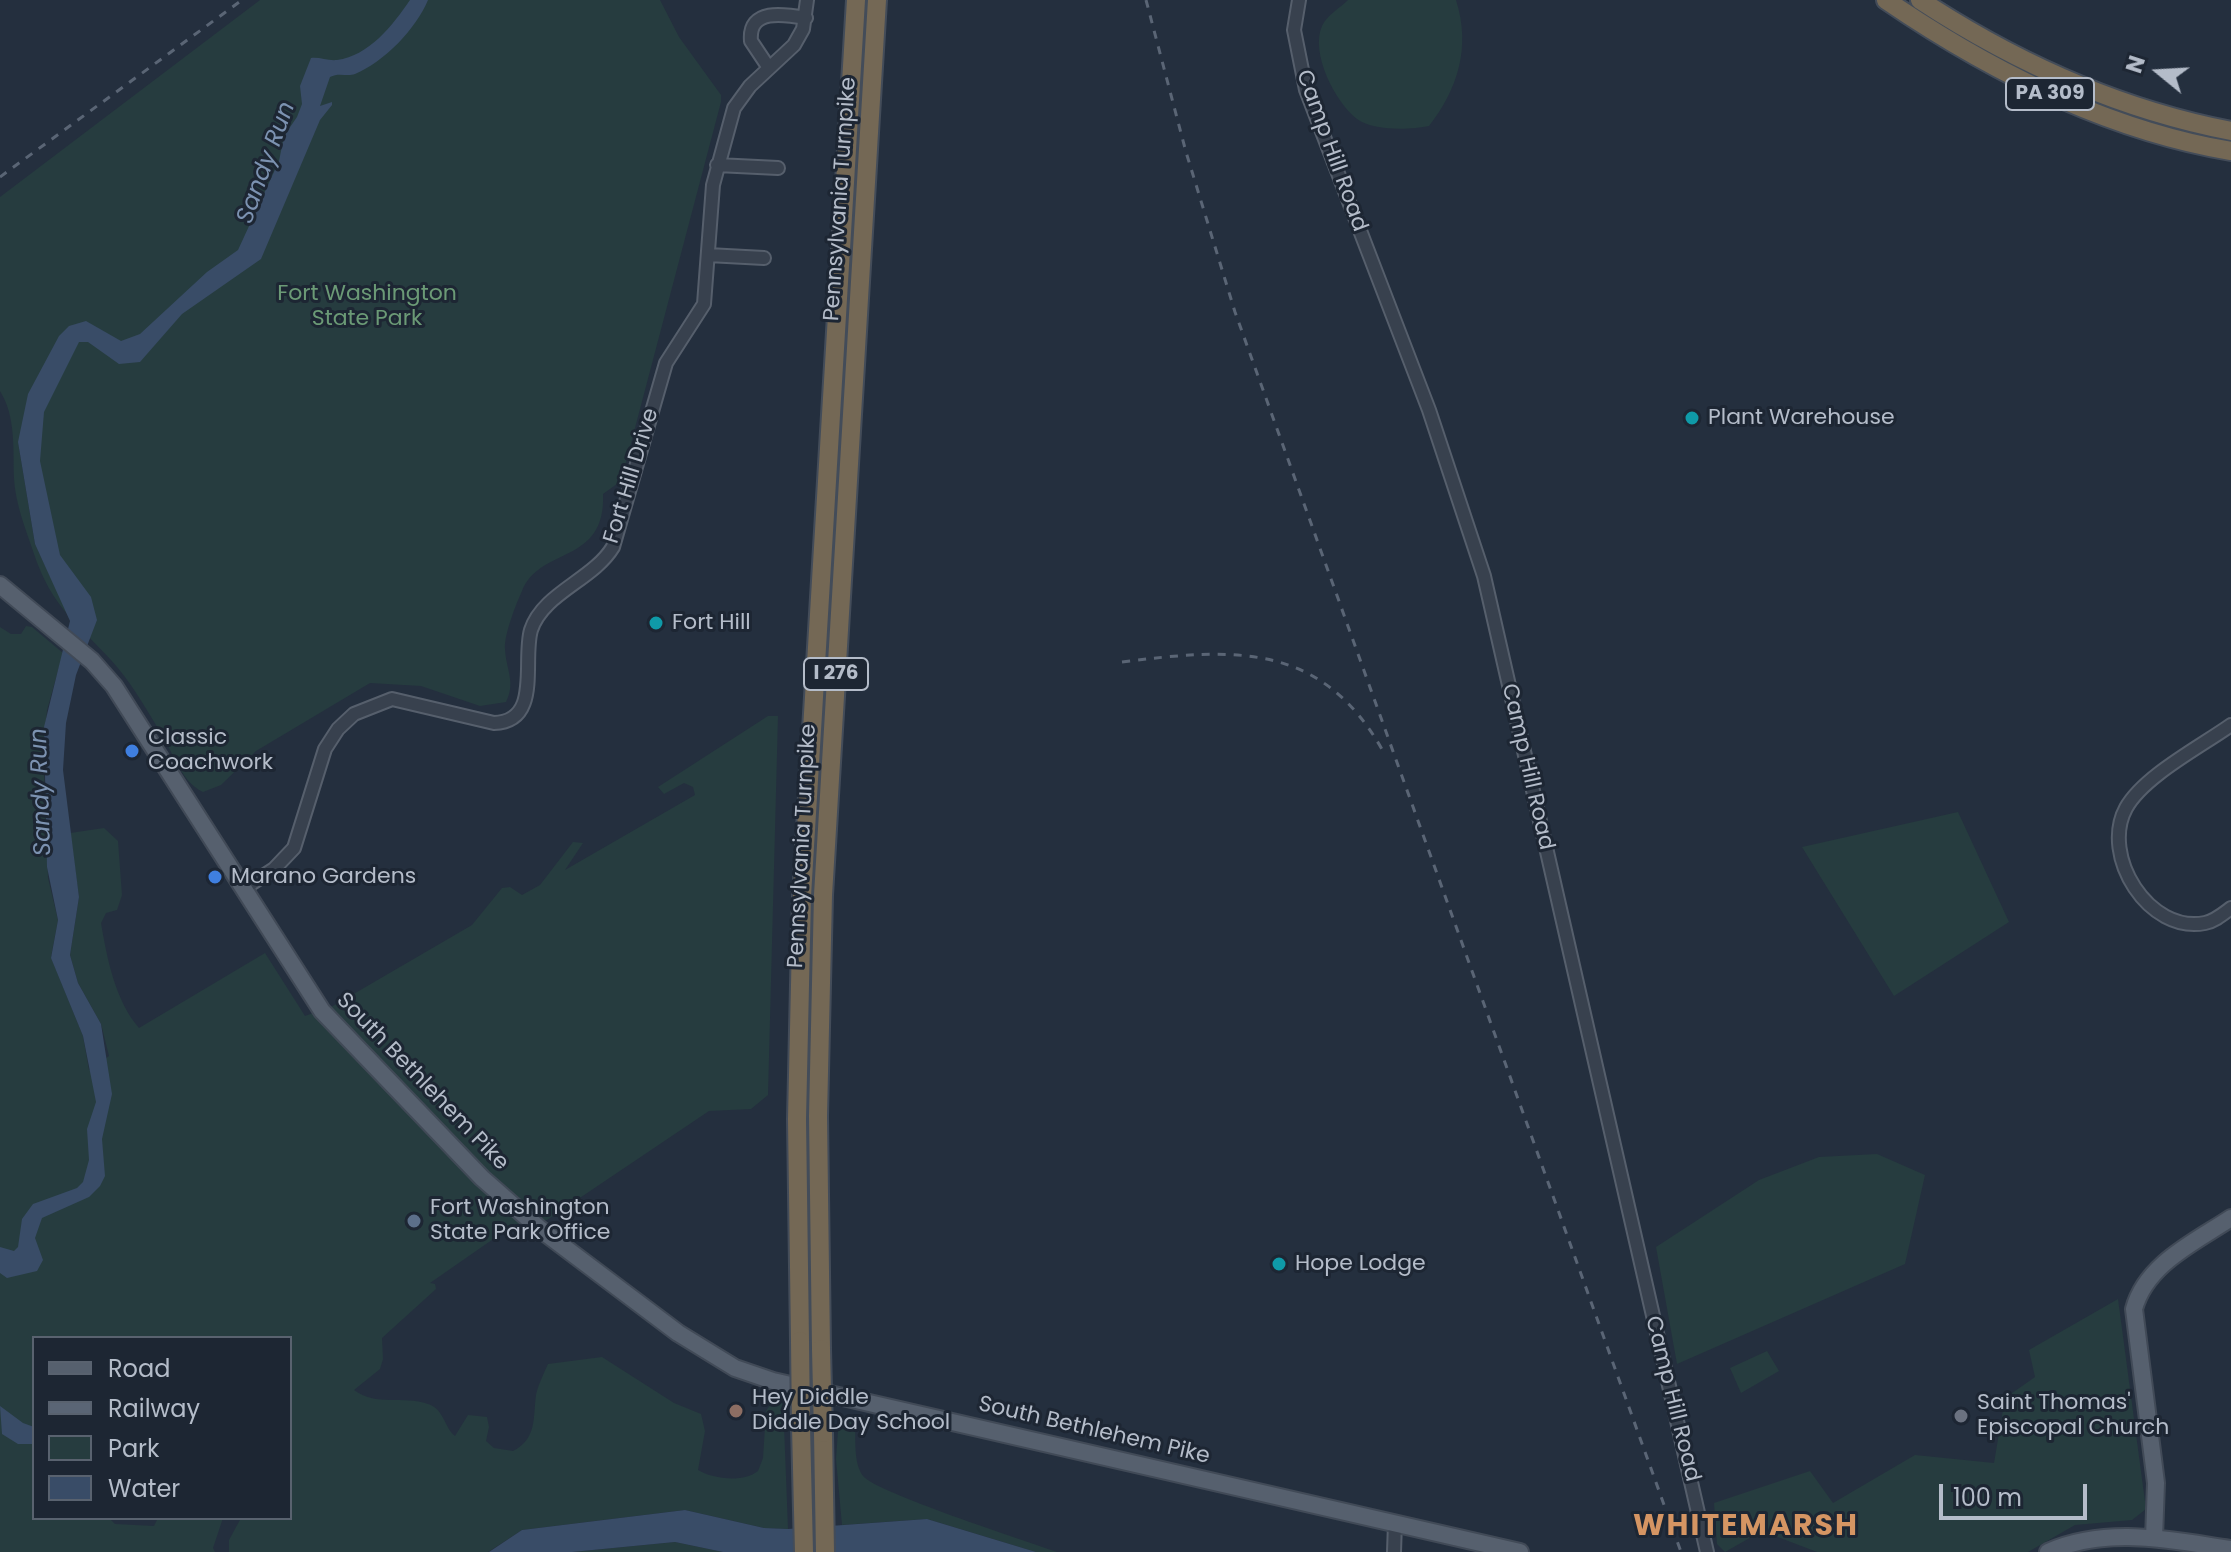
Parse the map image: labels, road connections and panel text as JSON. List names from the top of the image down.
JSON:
{
  "streets": {
    "highway": ["PA 309", "Pennsylvania Turnpike", "I 276"],
    "main road": ["South Bethlehem Pike"],
    "street": ["Camp Hill Road", "Fort Hill Drive"]
  },
  "crossings": [
    ["Fort Hill Drive", "South Bethlehem Pike"]
  ],
  "districts": ["WHITEMARSH"],
  "water": ["Sandy Run"],
  "parks": ["Fort Washington State Park"],
  "places": [
    "Plant Warehouse",
    "Fort Hill",
    "Classic Coachwork",
    "Marano Gardens",
    "Fort Washington State Park Office",
    "Hope Lodge",
    "Hey Diddle Diddle Day School",
    "Saint Thomas' Episcopal Church"
  ],
  "legend": [
    "Road",
    "Railway",
    "Park",
    "Water"
  ],
  "scale_bar": "100 m",
  "north": "left"
}
